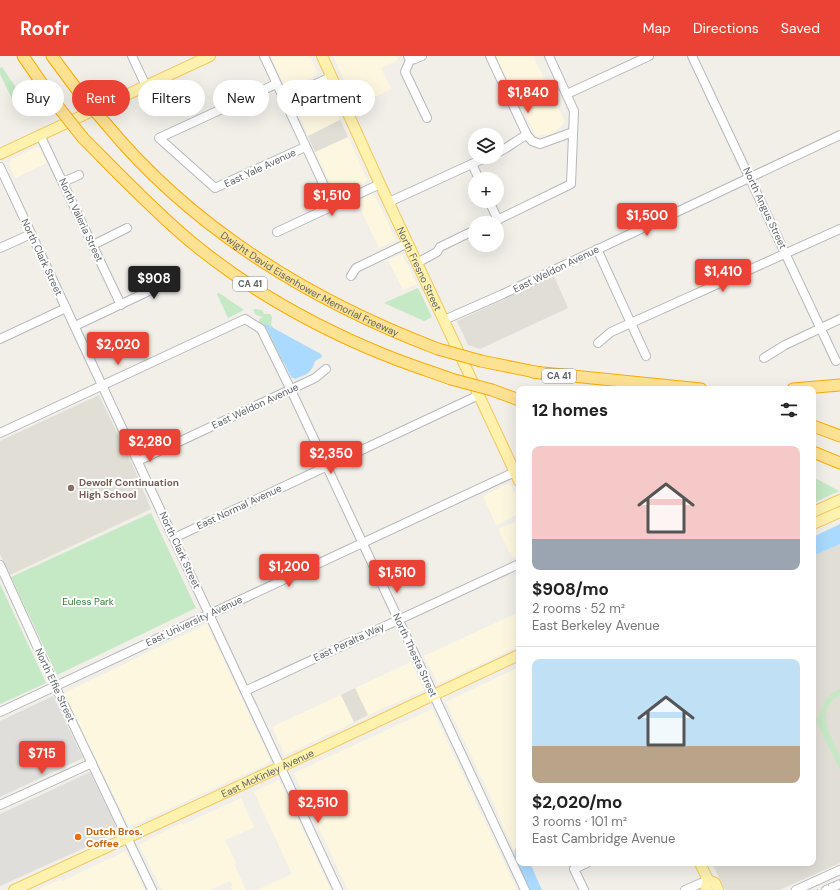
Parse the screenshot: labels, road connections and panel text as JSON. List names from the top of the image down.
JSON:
{
  "streets": {
    "highway": ["Dwight David Eisenhower Memorial Freeway", "CA 41"],
    "main road": ["North Fresno Street", "East McKinley Avenue"],
    "street": [
      "East Yale Avenue",
      "North Angus Street",
      "North Valeria Street",
      "North Clark Street",
      "East Weldon Avenue",
      "East Normal Avenue",
      "East University Avenue",
      "East Peralta Way",
      "North Thesta Street",
      "North Effie Street"
    ]
  },
  "crossings": [
    ["North Angus Street", "East Weldon Avenue"],
    ["North Clark Street", "East Weldon Avenue"],
    ["North Clark Street", "East Normal Avenue"],
    ["North Clark Street", "East University Avenue"],
    ["North Clark Street", "East Peralta Way"],
    ["North Clark Street", "North Thesta Street"],
    ["North Clark Street", "East McKinley Avenue"],
    ["North Fresno Street", "East Weldon Avenue"],
    ["North Fresno Street", "East Normal Avenue"],
    ["East Weldon Avenue", "North Thesta Street"],
    ["East Normal Avenue", "North Thesta Street"],
    ["East University Avenue", "North Thesta Street"],
    ["East University Avenue", "North Effie Street"],
    ["East Peralta Way", "North Thesta Street"],
    ["North Thesta Street", "East McKinley Avenue"],
    ["North Effie Street", "East McKinley Avenue"]
  ],
  "parks": ["Euless Park"],
  "places": ["Dewolf Continuation High School", "Dutch Bros. Coffee"],
  "page": {
    "header": "Roofr",
    "nav": ["Map", "Directions", "Saved"],
    "price": [
      "$1,840",
      "$1,510",
      "$1,500",
      "$1,410",
      "$908",
      "$2,020",
      "$2,280",
      "$2,350",
      "$1,200",
      "$1,510",
      "$715",
      "$2,510"
    ],
    "chip": [
      "Buy",
      "Rent",
      "Filters",
      "New",
      "Apartment"
    ],
    "map_buttons": ["+", "−"],
    "heading": "12 homes",
    "list": [
      {
        "name": "$908/mo",
        "note": "2 rooms · 52 m² · East Berkeley Avenue"
      },
      {
        "name": "$2,020/mo",
        "note": "3 rooms · 101 m² · East Cambridge Avenue"
      }
    ]
  }
}
